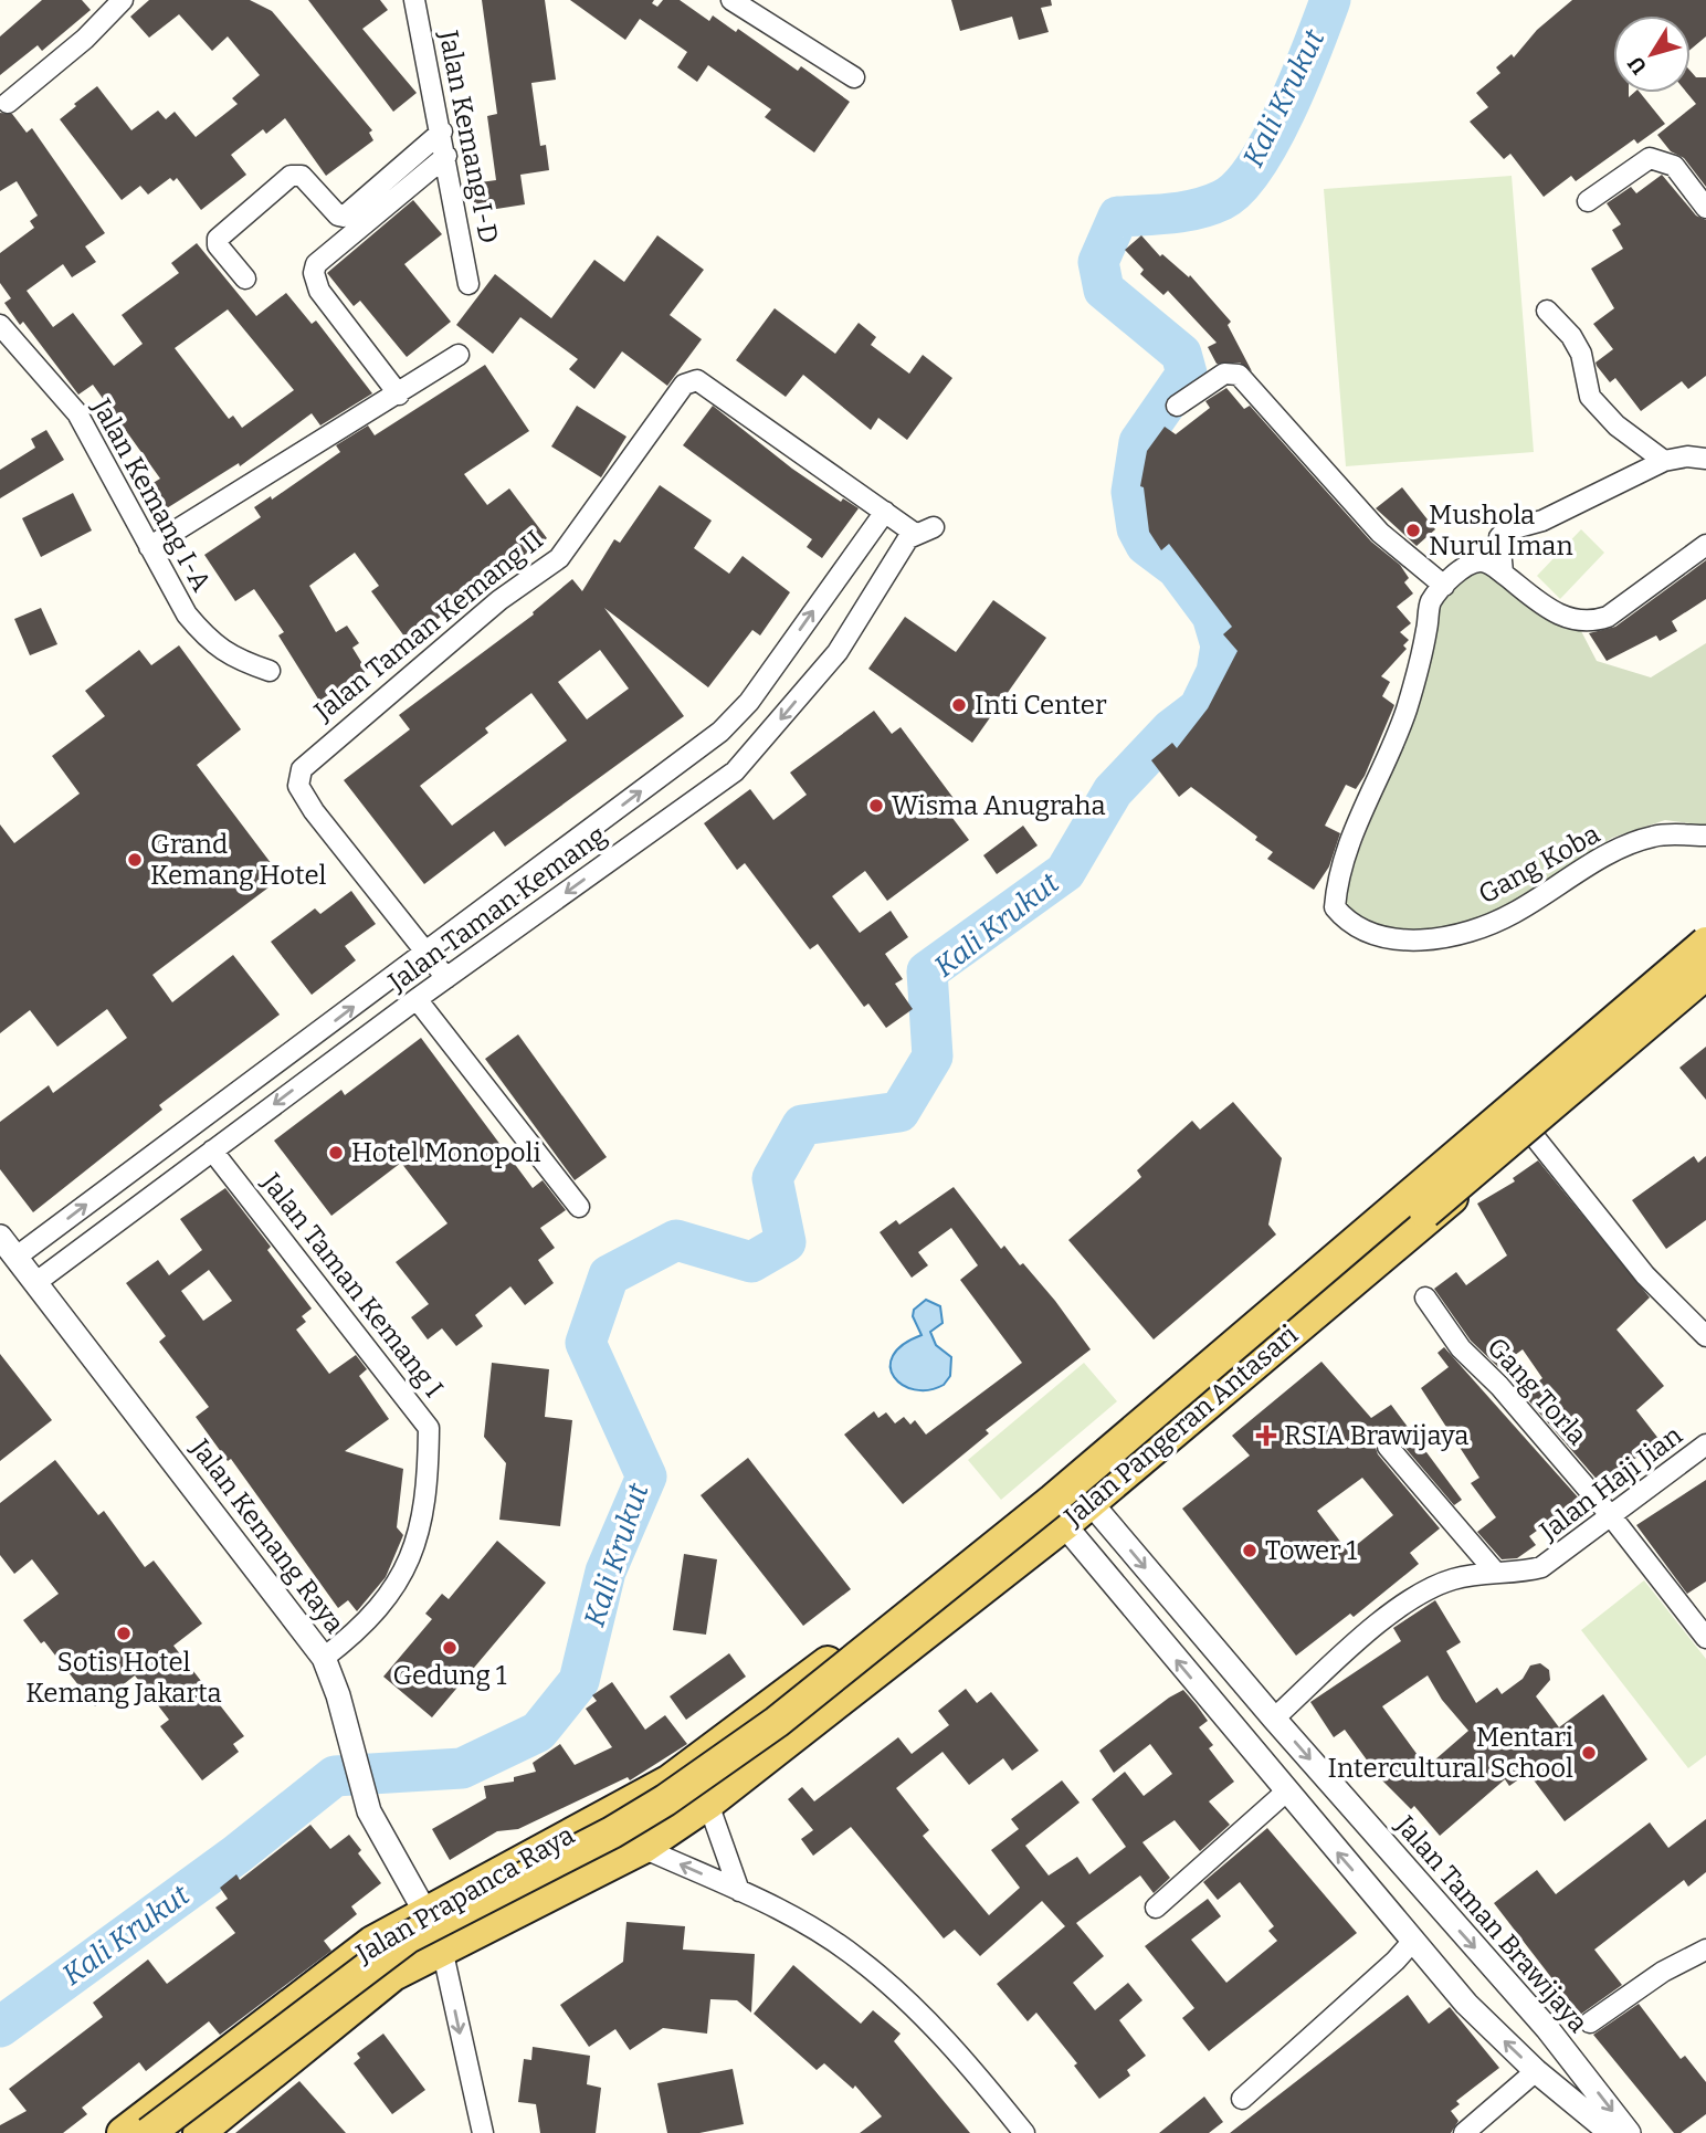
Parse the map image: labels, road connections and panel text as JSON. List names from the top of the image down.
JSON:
{
  "streets": {
    "main road": ["Jalan Pangeran Antasari", "Jalan Prapanca Raya"],
    "street": [
      "Jalan Kemang I-D",
      "Jalan Kemang I-A",
      "Jalan Taman Kemang II",
      "Gang Koba",
      "Jalan Taman Kemang",
      "Jalan Taman Kemang I",
      "Gang Torla",
      "Jalan Haji Jian",
      "Jalan Kemang Raya",
      "Jalan Taman Brawijaya"
    ]
  },
  "crossings": [
    ["Jalan Taman Kemang II", "Jalan Taman Kemang"],
    ["Jalan Taman Kemang", "Jalan Taman Kemang I"],
    ["Jalan Taman Kemang", "Jalan Kemang Raya"],
    ["Jalan Taman Kemang I", "Jalan Kemang Raya"],
    ["Gang Torla", "Jalan Haji Jian"],
    ["Jalan Pangeran Antasari", "Jalan Prapanca Raya"],
    ["Jalan Pangeran Antasari", "Jalan Taman Brawijaya"],
    ["Jalan Haji Jian", "Jalan Taman Brawijaya"],
    ["Jalan Kemang Raya", "Jalan Prapanca Raya"]
  ],
  "water": ["Kali Krukut"],
  "places": {
    "other": [
      "Mushola Nurul Iman",
      "Inti Center",
      "Wisma Anugraha",
      "Grand Kemang Hotel",
      "Hotel Monopoli",
      "Tower 1",
      "Sotis Hotel Kemang Jakarta",
      "Gedung 1",
      "Mentari Intercultural School"
    ],
    "health": ["RSIA Brawijaya"]
  },
  "north": "bottom left"
}
